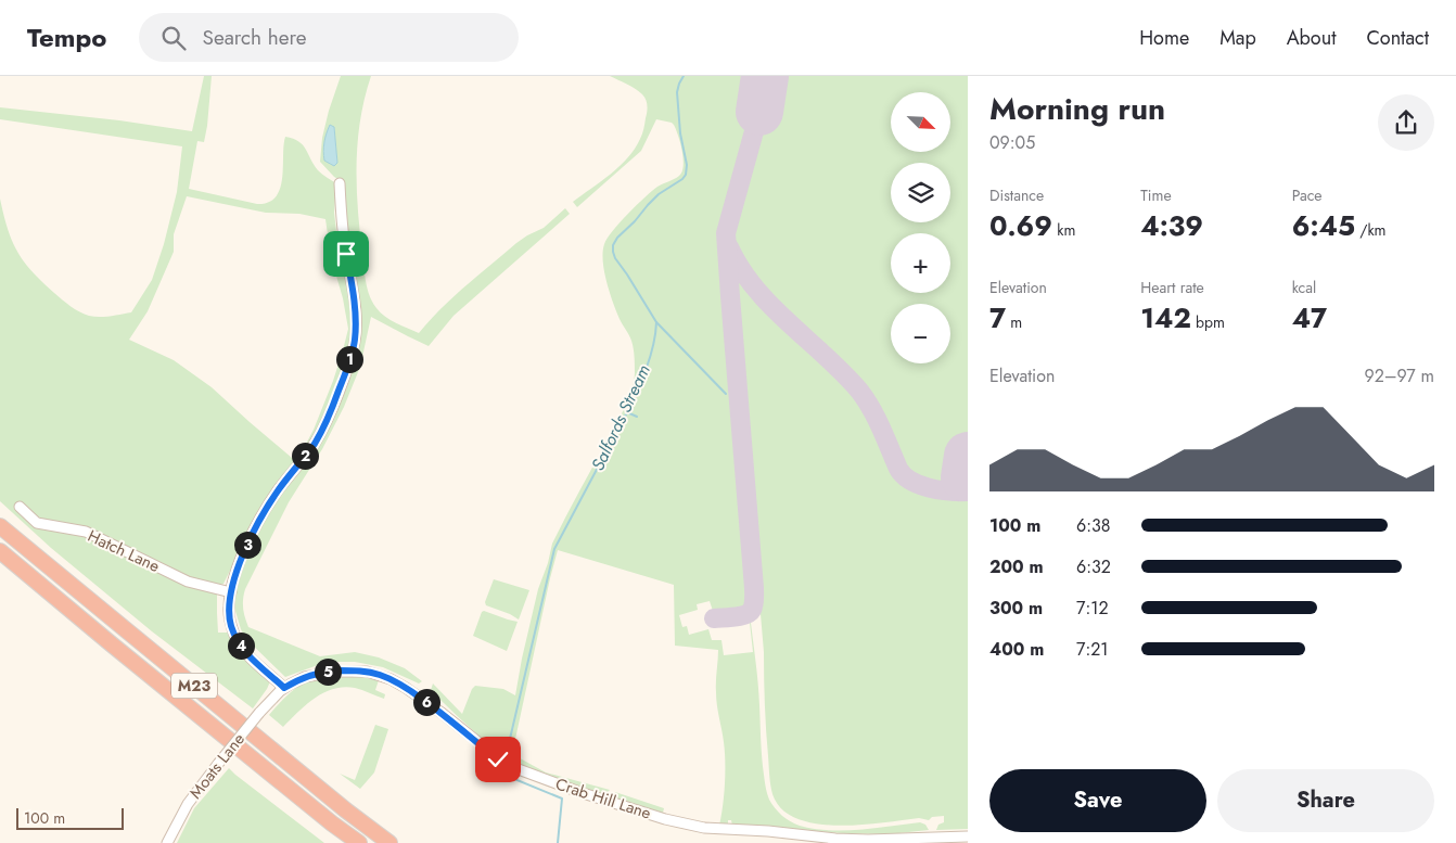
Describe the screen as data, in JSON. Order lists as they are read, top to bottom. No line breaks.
{"streets":{"highway":["M23"],"street":["Hatch Lane","Moats Lane","Crab Hill Lane"]},"crossings":[["Moats Lane","Crab Hill Lane"]],"water":["Salfords Stream"],"scale_bar":"100 m","north":"bottom right","page":{"header":"Tempo","search":"Search here","nav":["Home","Map","About","Contact"],"heading":["Morning run","09:05"],"map_buttons":["+","−"],"stats":[["Distance","0.69 km"],["Time","4:39"],["Pace","6:45 /km"],["Elevation","7 m"],["Heart rate","142 bpm"],["kcal","47"]],"pins":["1","2","3","4","5","6"],"chart":["Elevation","92–97 m"],"list":[{"name":"100 m","note":"6:38"},{"name":"200 m","note":"6:32"},{"name":"300 m","note":"7:12"},{"name":"400 m","note":"7:21"}],"buttons":["Save","Share"],"scale":"100 m"}}
